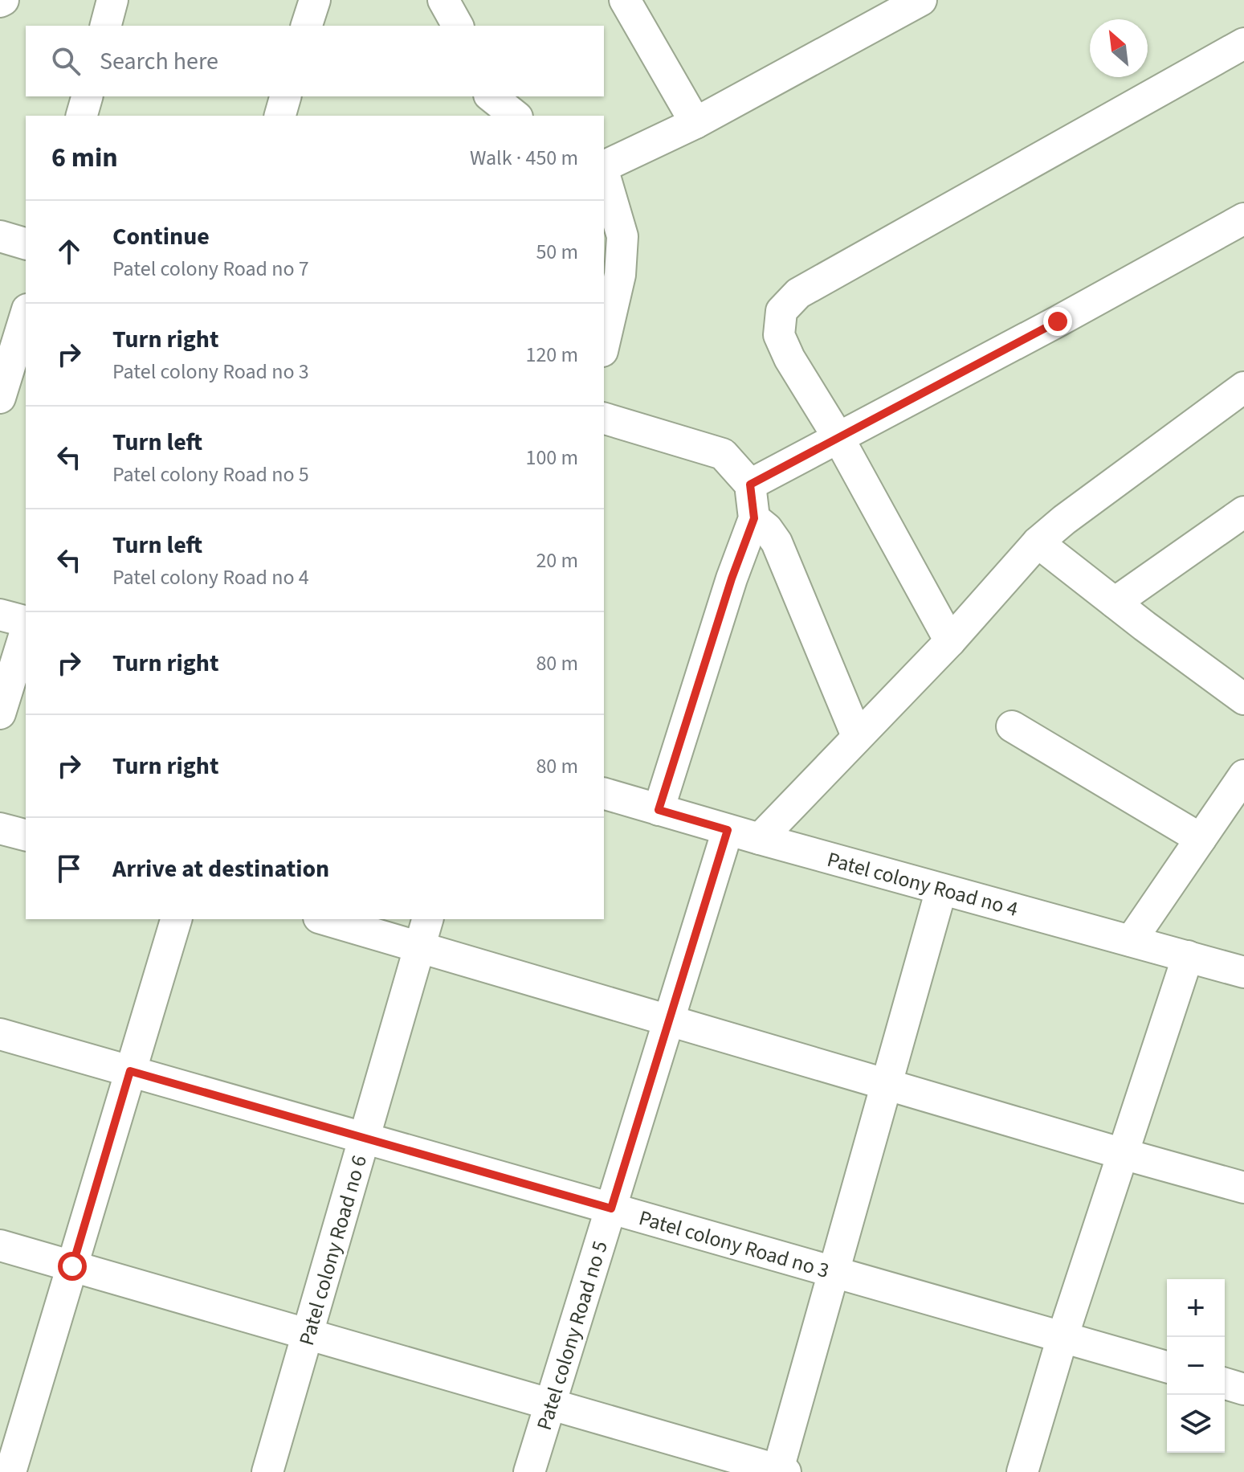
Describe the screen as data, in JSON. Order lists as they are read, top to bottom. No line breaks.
{"streets":{"street":["Patel colony Road no 4","Patel colony Road no 3","Patel colony Road no 6","Patel colony Road no 5"]},"crossings":[["Patel colony Road no 4","Patel colony Road no 5"],["Patel colony Road no 3","Patel colony Road no 6"],["Patel colony Road no 3","Patel colony Road no 5"]],"north":"top left","page":{"search":"Search here","heading":["6 min","Walk · 450 m"],"list":[["Continue","Patel colony Road no 7","50 m"],["Turn right","Patel colony Road no 3","120 m"],["Turn left","Patel colony Road no 5","100 m"],["Turn left","Patel colony Road no 4","20 m"],["Turn right","80 m"],["Turn right","80 m"],"Arrive at destination"],"map_buttons":["+","−"]}}
